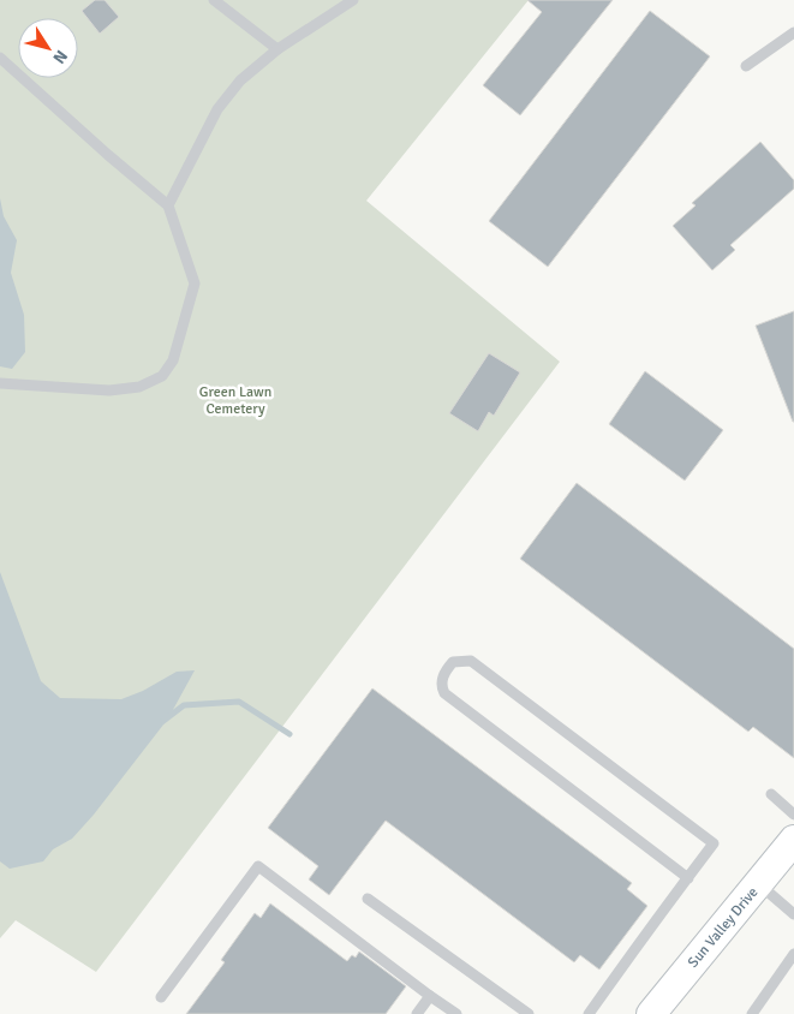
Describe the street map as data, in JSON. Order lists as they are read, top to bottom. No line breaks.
{"streets":{"street":["Sun Valley Drive"]},"parks":["Green Lawn Cemetery"],"north":"bottom right"}
